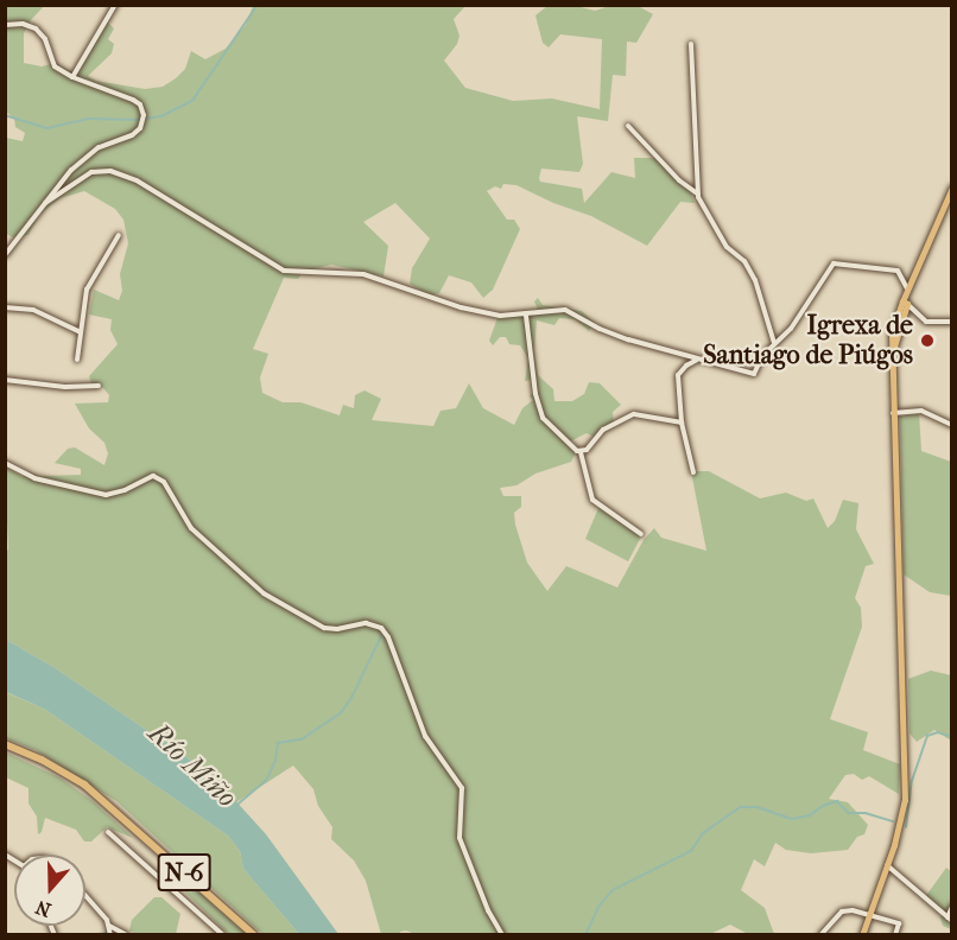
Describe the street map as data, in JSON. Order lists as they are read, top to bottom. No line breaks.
{"streets":{"highway":["N-6"]},"water":["Río Miño"],"places":["Igrexa de Santiago de Piúgos"],"north":"bottom"}
